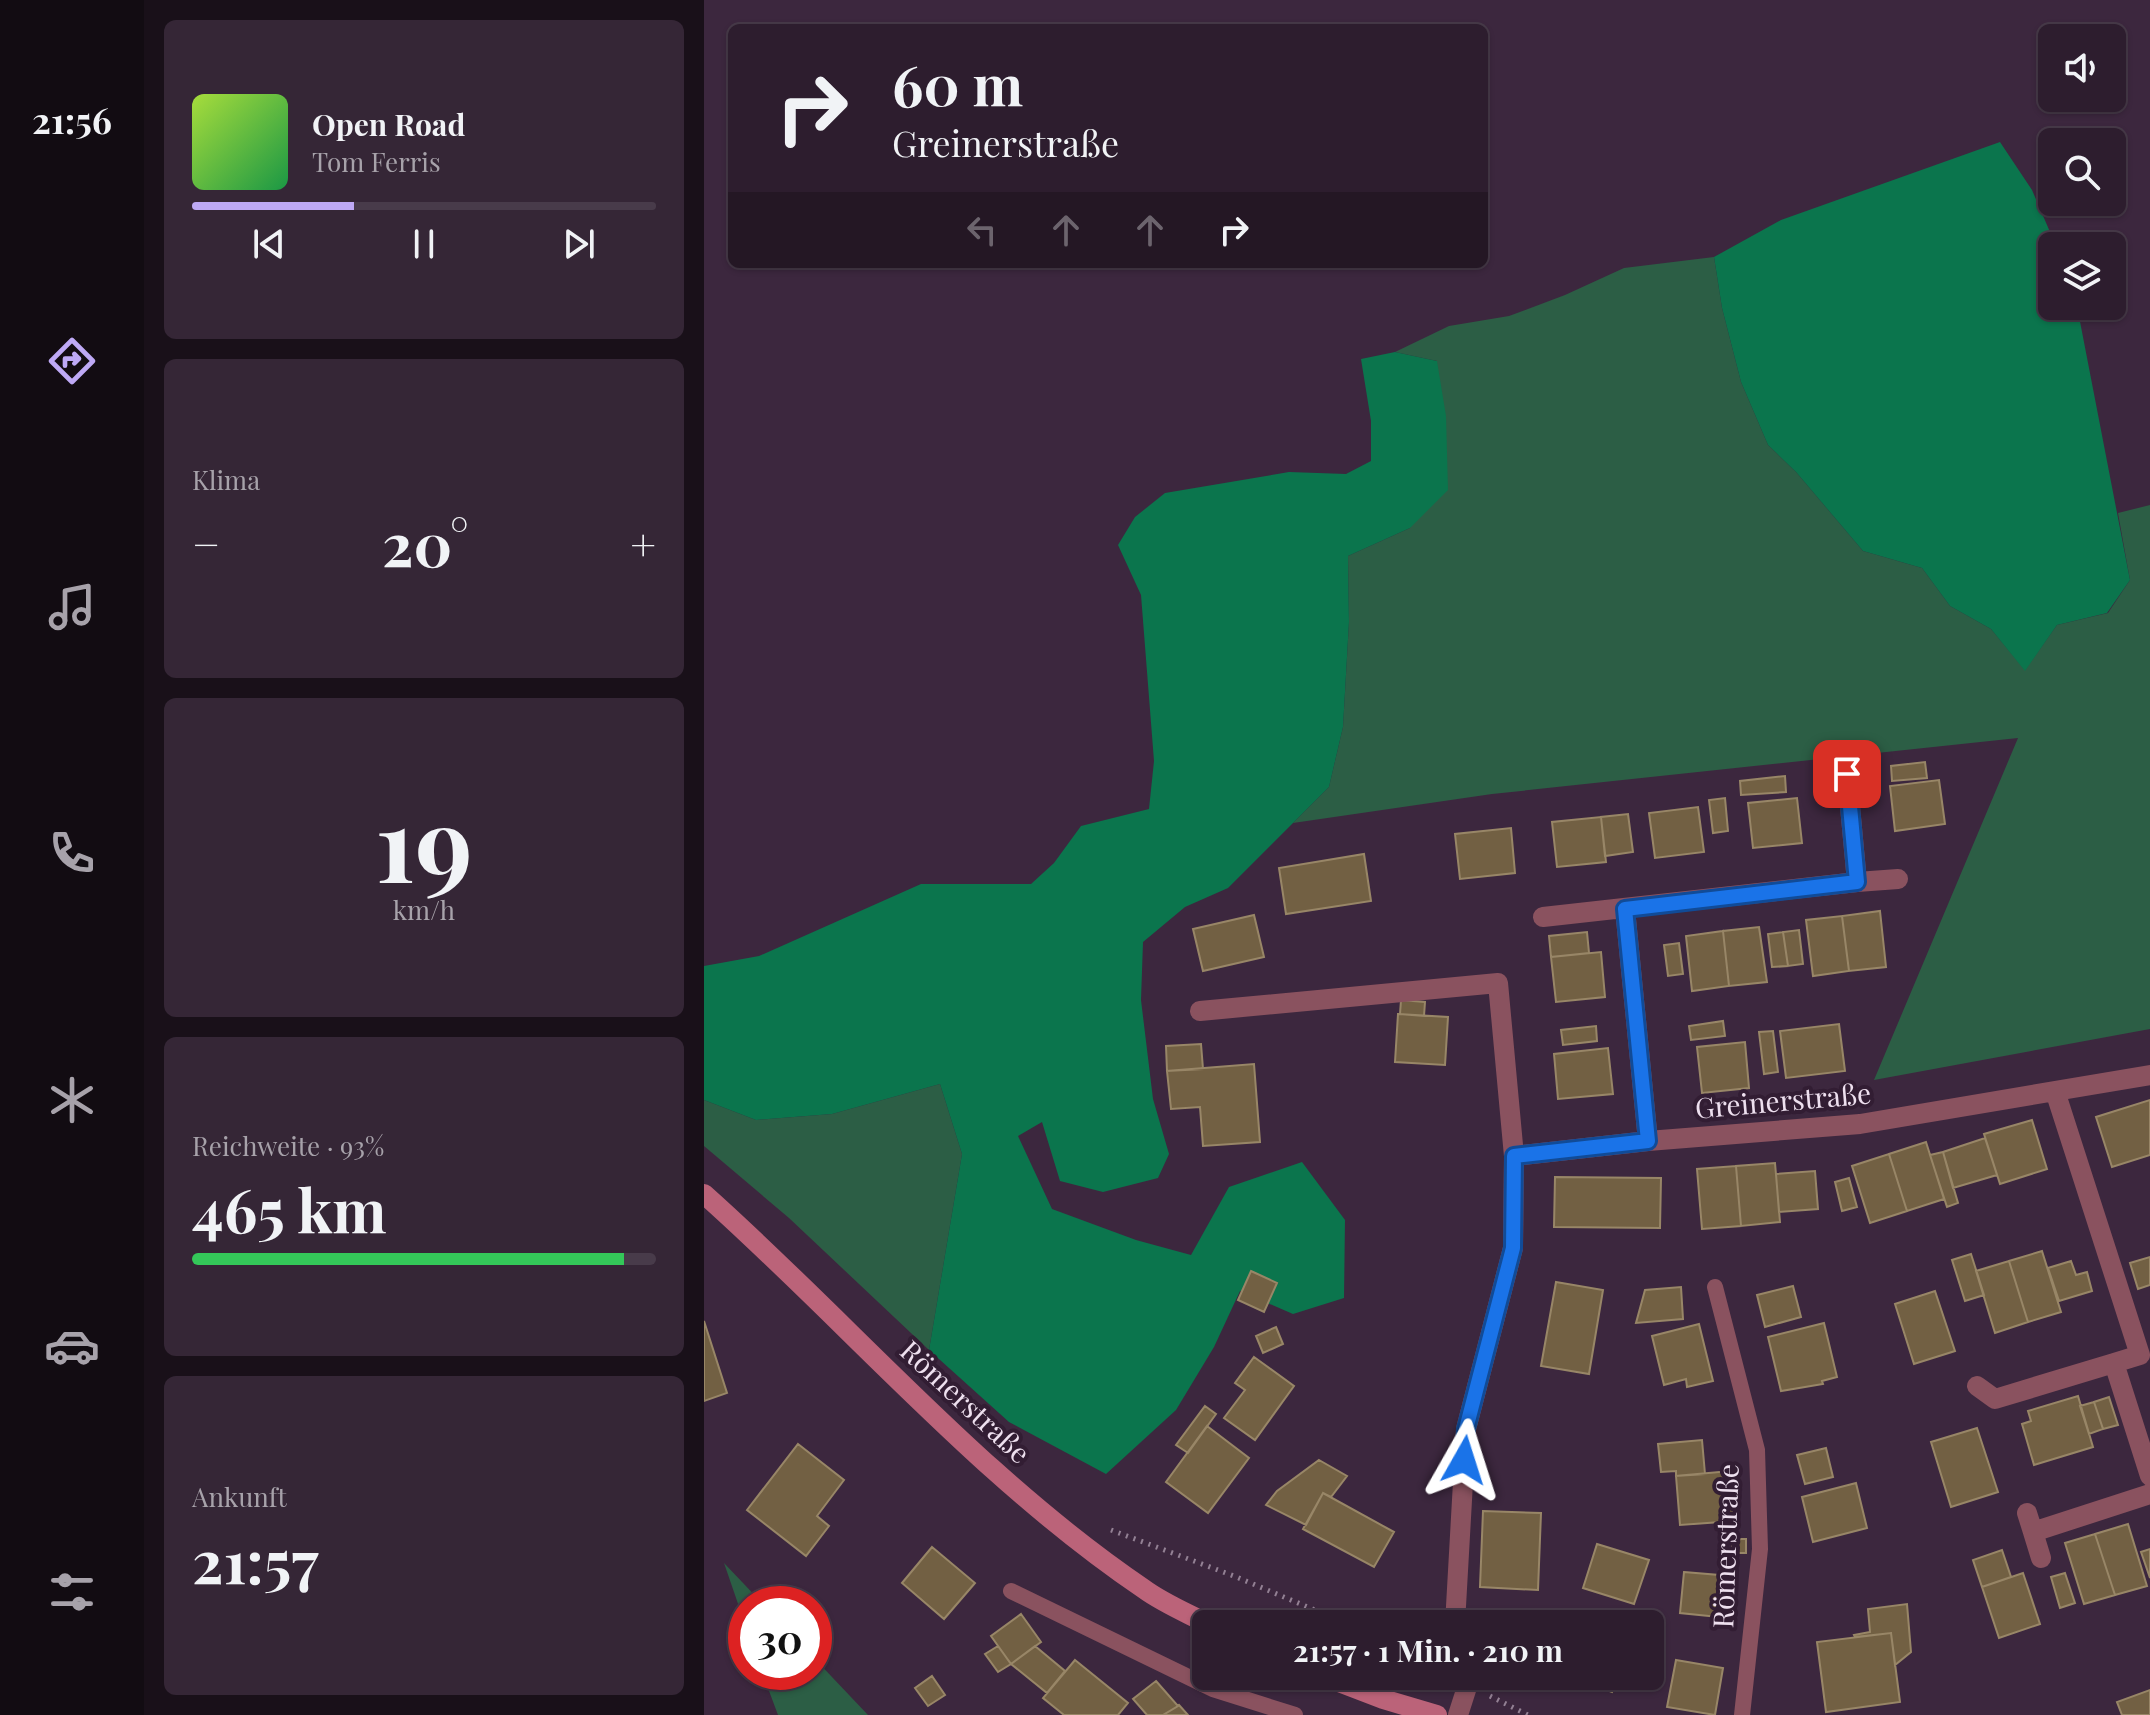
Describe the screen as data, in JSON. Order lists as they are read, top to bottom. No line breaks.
{"streets":{"main road":["Römerstraße"],"street":["Greinerstraße"]},"page":{"tabs":"21:56","turn":["60 m","Greinerstraße"],"song":["Open Road","Tom Ferris"],"tile":["Klima",["19","km/h"],["Reichweite · 93%","465 km"],["Ankunft","21:57"]],"heat":["−","20°","+"],"limit":"30","trip":"21:57 · 1 Min. · 210 m"}}
